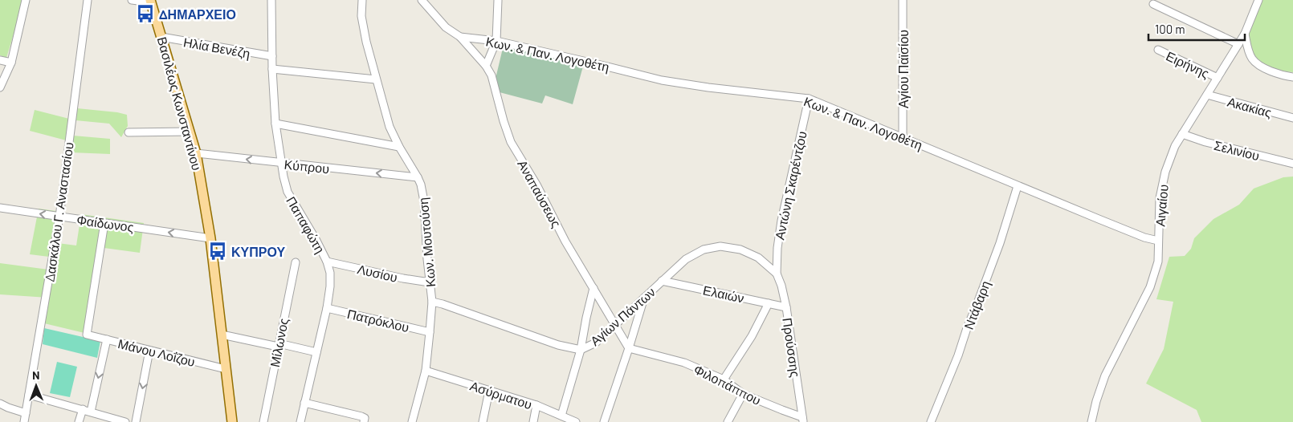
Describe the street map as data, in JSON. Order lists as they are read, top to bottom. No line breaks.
{"streets":{"main road":["Βασιλέως Κωνσταντίνου"],"street":["Ηλία Βενέζη","Κων. & Παν. Λογοθέτη","Ειρήνης","Αγίου Παϊσίου","Ακακίας","Σελινίου","Κύπρου","Αντώνη Σκαρέντζου","Αναπαύσεως","Αιγαίου","Δασκάλου Γ. Αναστασίου","Φαίδωνος","Παπαφώτη","Κων. Μουτούση","Λυσίου","Ελαιών","Ντάβαρη","Αγίων Πάντων","Πατρόκλου","Μίλωνος","Προύσσης","Μάνου Λοΐζου","Φιλοπάππου","Ασύρματου"]},"crossings":[["Ηλία Βενέζη","Βασιλέως Κωνσταντίνου"],["Ηλία Βενέζη","Παπαφώτη"],["Κων. & Παν. Λογοθέτη","Αγίου Παϊσίου"],["Κων. & Παν. Λογοθέτη","Αντώνη Σκαρέντζου"],["Κων. & Παν. Λογοθέτη","Αναπαύσεως"],["Κων. & Παν. Λογοθέτη","Αιγαίου"],["Κων. & Παν. Λογοθέτη","Ντάβαρη"],["Ειρήνης","Αιγαίου"],["Βασιλέως Κωνσταντίνου","Κύπρου"],["Βασιλέως Κωνσταντίνου","Φαίδωνος"],["Βασιλέως Κωνσταντίνου","Μάνου Λοΐζου"],["Ακακίας","Αιγαίου"],["Σελινίου","Αιγαίου"],["Κύπρου","Παπαφώτη"],["Κύπρου","Κων. Μουτούση"],["Αντώνη Σκαρέντζου","Αγίων Πάντων"],["Αντώνη Σκαρέντζου","Προύσσης"],["Αναπαύσεως","Αγίων Πάντων"],["Αναπαύσεως","Φιλοπάππου"],["Δασκάλου Γ. Αναστασίου","Φαίδωνος"],["Φαίδωνος","Μάνου Λοΐζου"],["Παπαφώτη","Λυσίου"],["Παπαφώτη","Πατρόκλου"],["Κων. Μουτούση","Λυσίου"],["Κων. Μουτούση","Αγίων Πάντων"],["Κων. Μουτούση","Πατρόκλου"],["Κων. Μουτούση","Ασύρματου"],["Ελαιών","Αγίων Πάντων"],["Ελαιών","Προύσσης"],["Αγίων Πάντων","Προύσσης"],["Προύσσης","Φιλοπάππου"]],"one_way":["Φαίδωνος"],"places":{"bus stop":["ΔΗΜΑΡΧΕΙΟ","ΚΥΠΡΟΥ"]},"scale_bar":"100 m","north":"top"}
